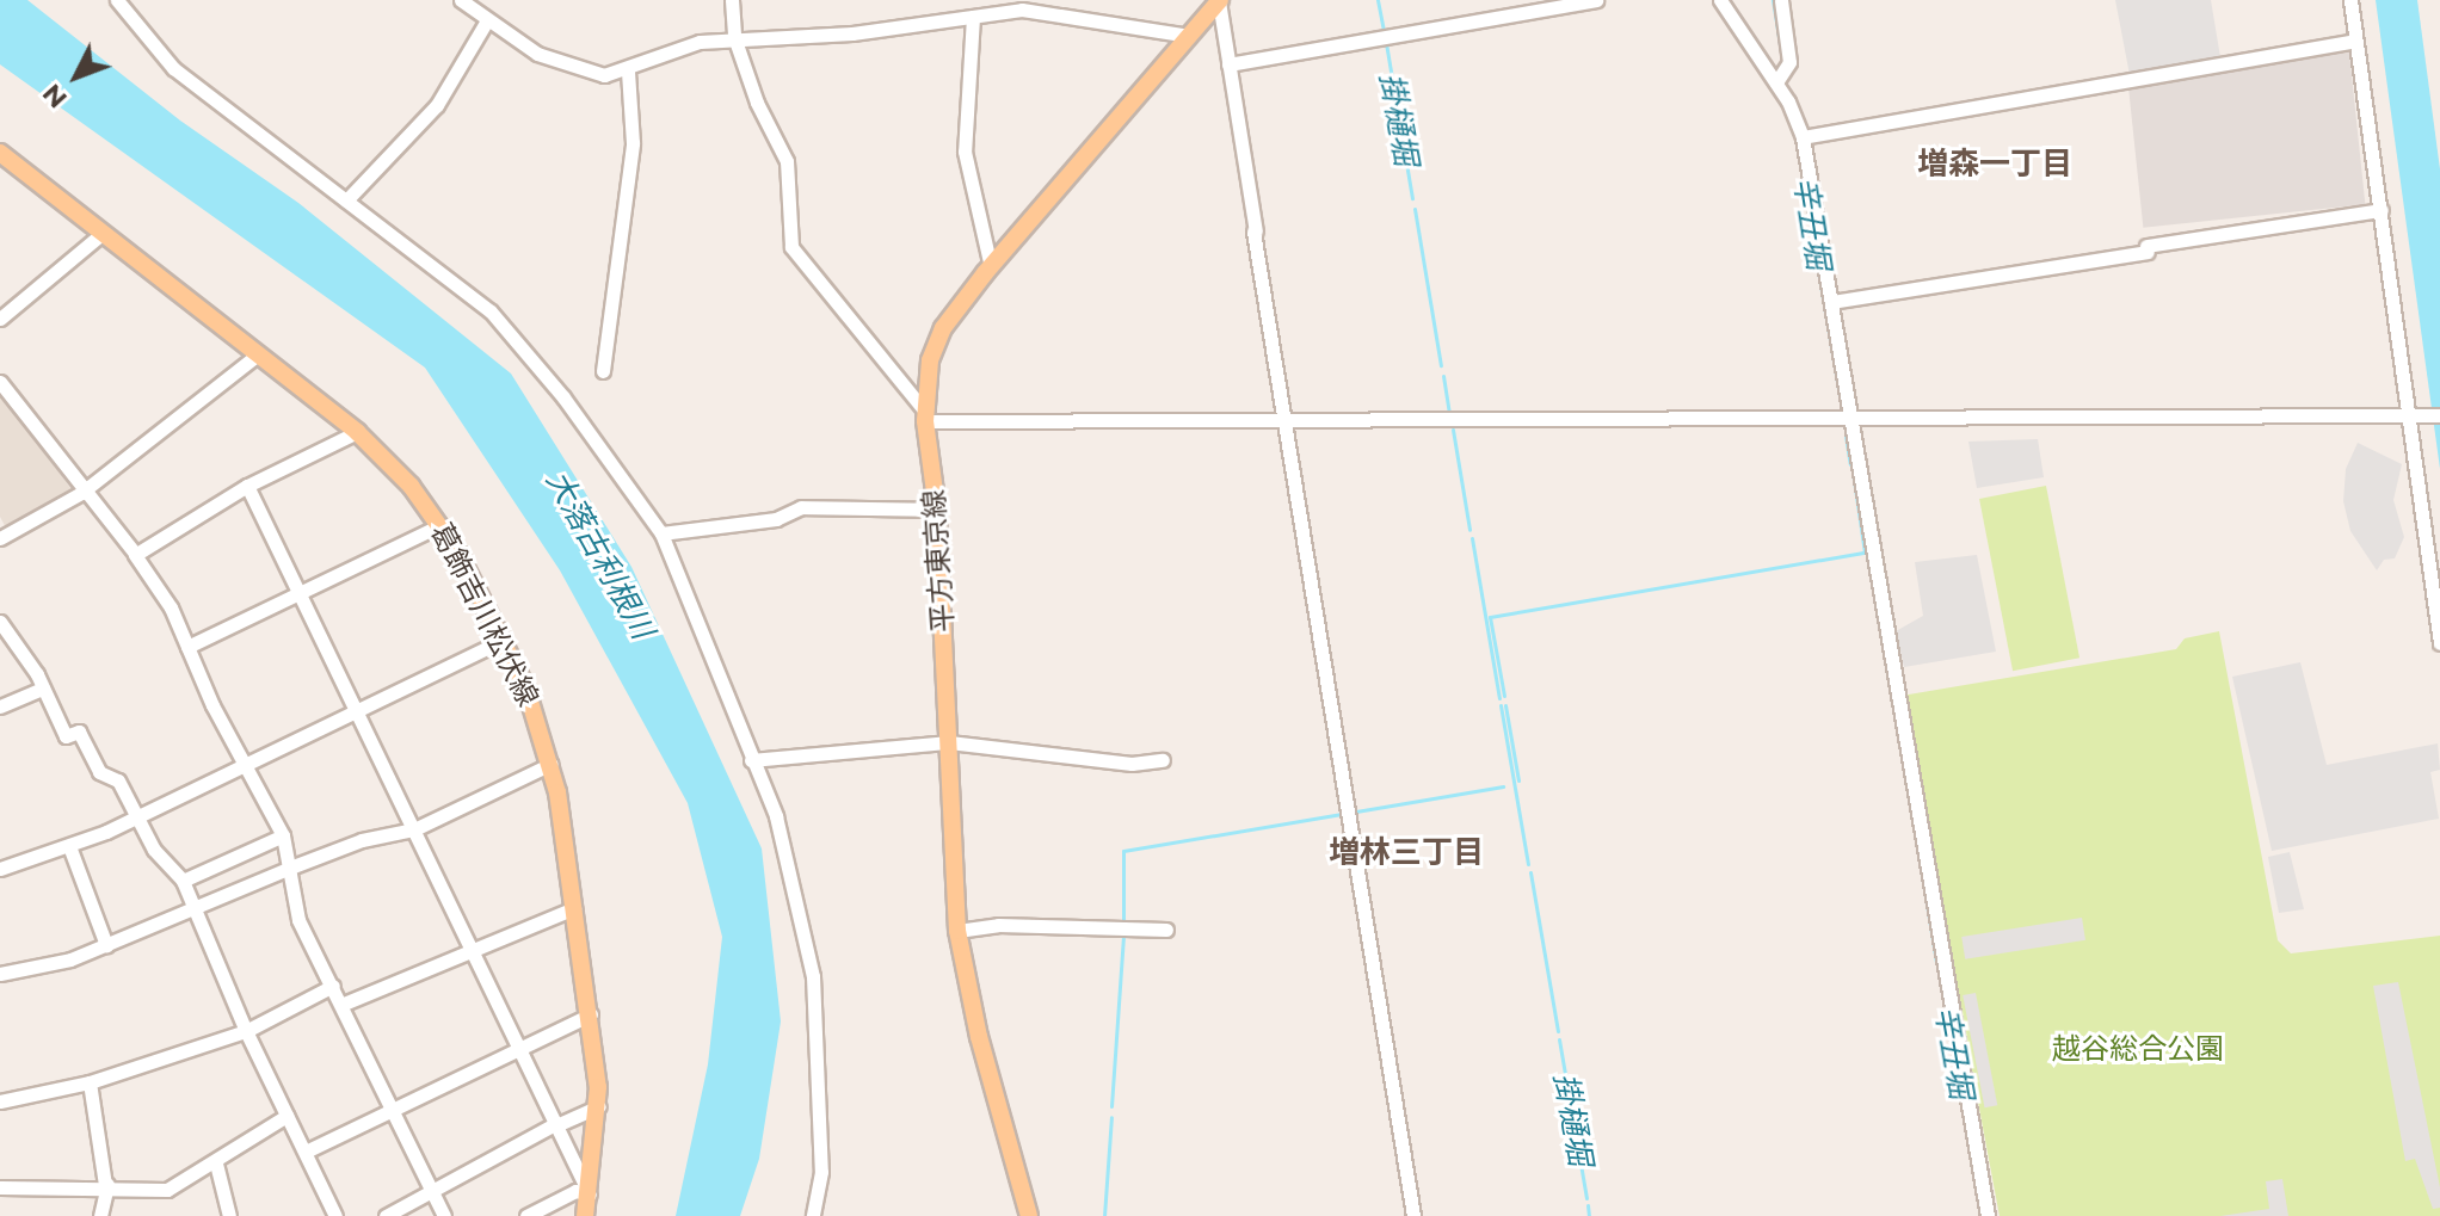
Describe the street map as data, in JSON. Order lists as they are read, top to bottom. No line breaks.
{"streets":{"main road":["平方東京線","葛飾吉川松伏線"]},"districts":["増森一丁目","増林三丁目"],"water":["掛樋堀","辛丑堀","大落古利根川"],"parks":["越谷総合公園"],"north":"bottom left"}
